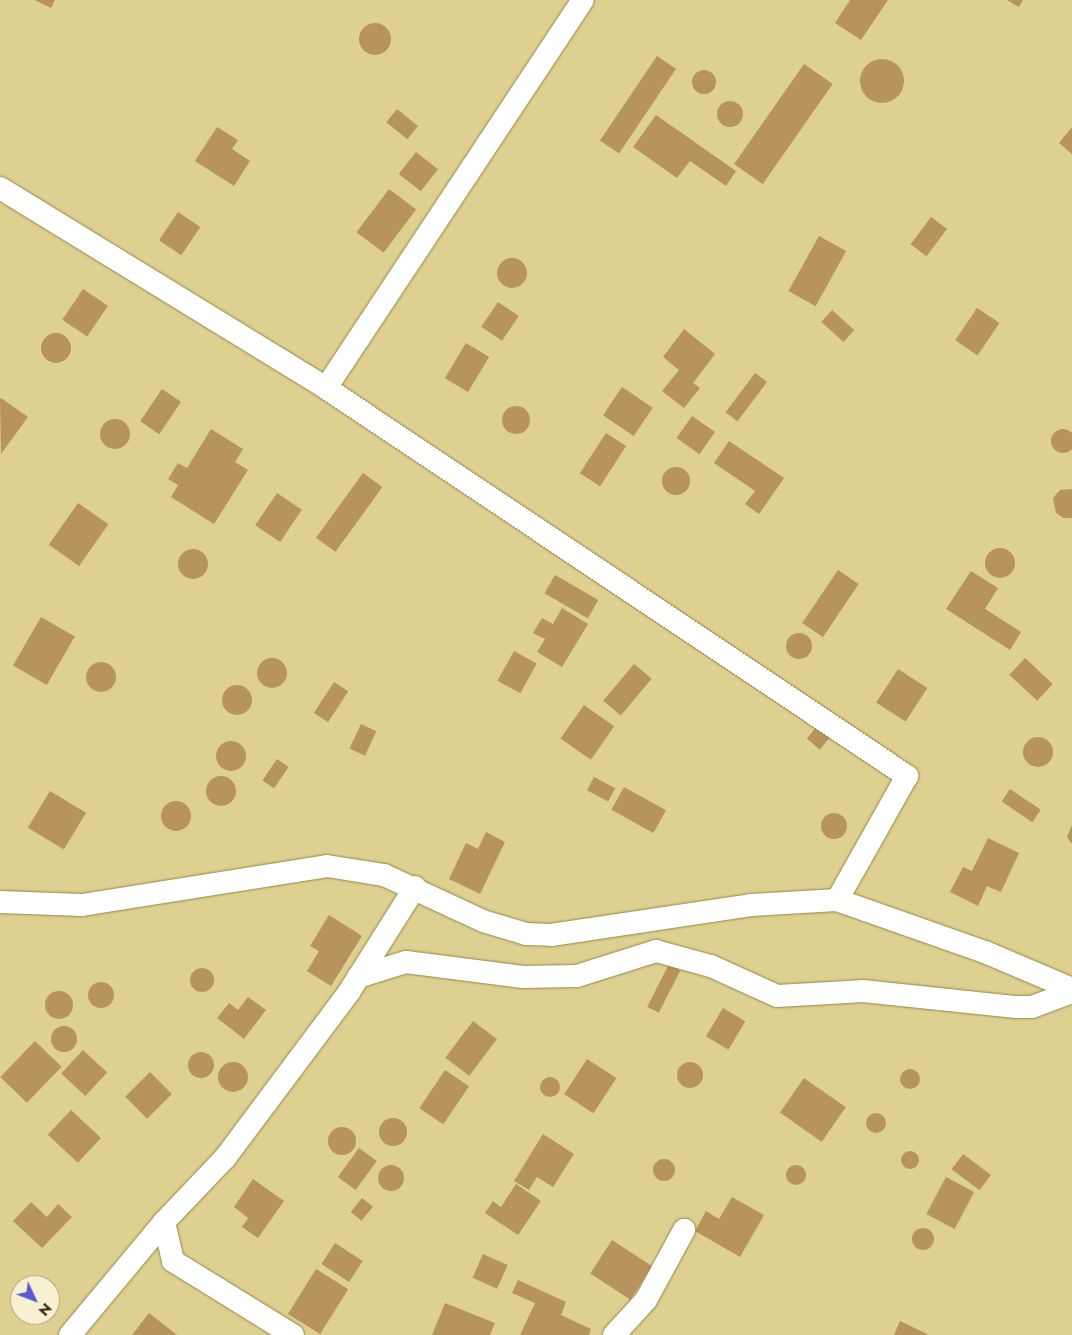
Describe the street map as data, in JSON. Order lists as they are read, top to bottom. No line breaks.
{"north":"bottom right"}
